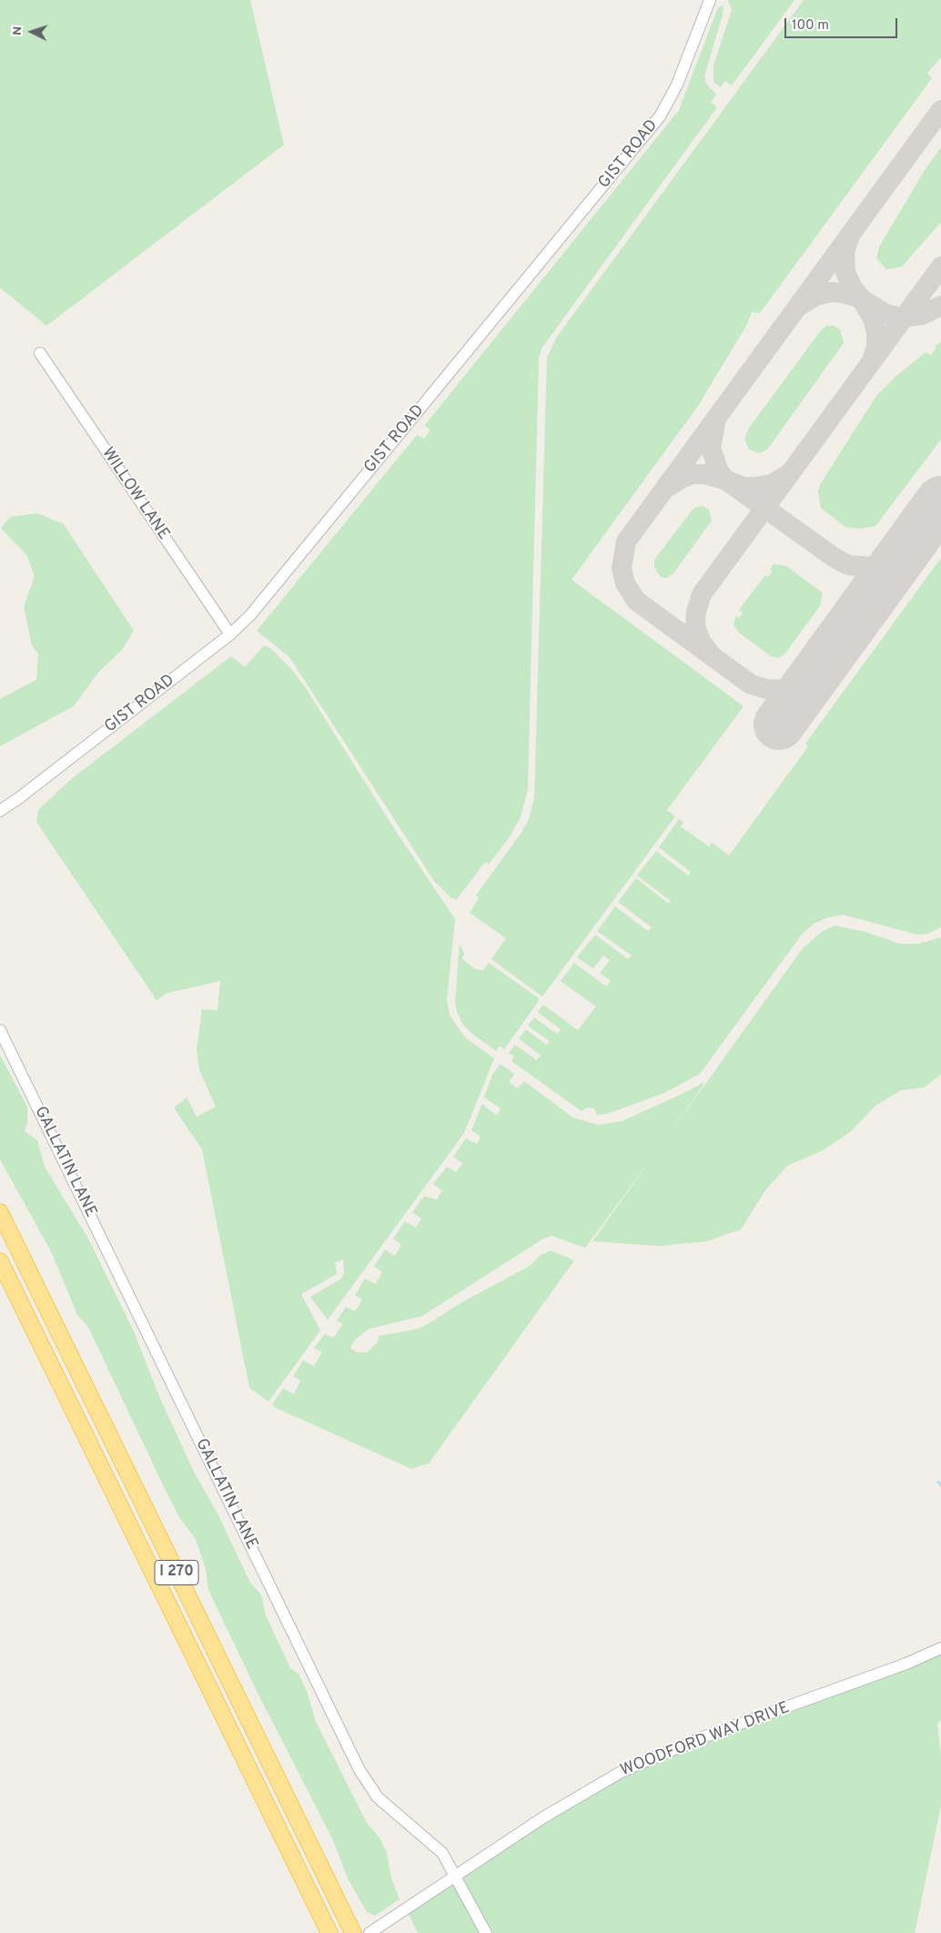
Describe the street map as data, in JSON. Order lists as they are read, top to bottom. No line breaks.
{"streets":{"highway":["I 270"],"street":["GIST ROAD","WILLOW LANE","GALLATIN LANE","WOODFORD WAY DRIVE"]},"crossings":[["GIST ROAD","WILLOW LANE"],["GALLATIN LANE","WOODFORD WAY DRIVE"]],"scale_bar":"100 m","north":"left"}
